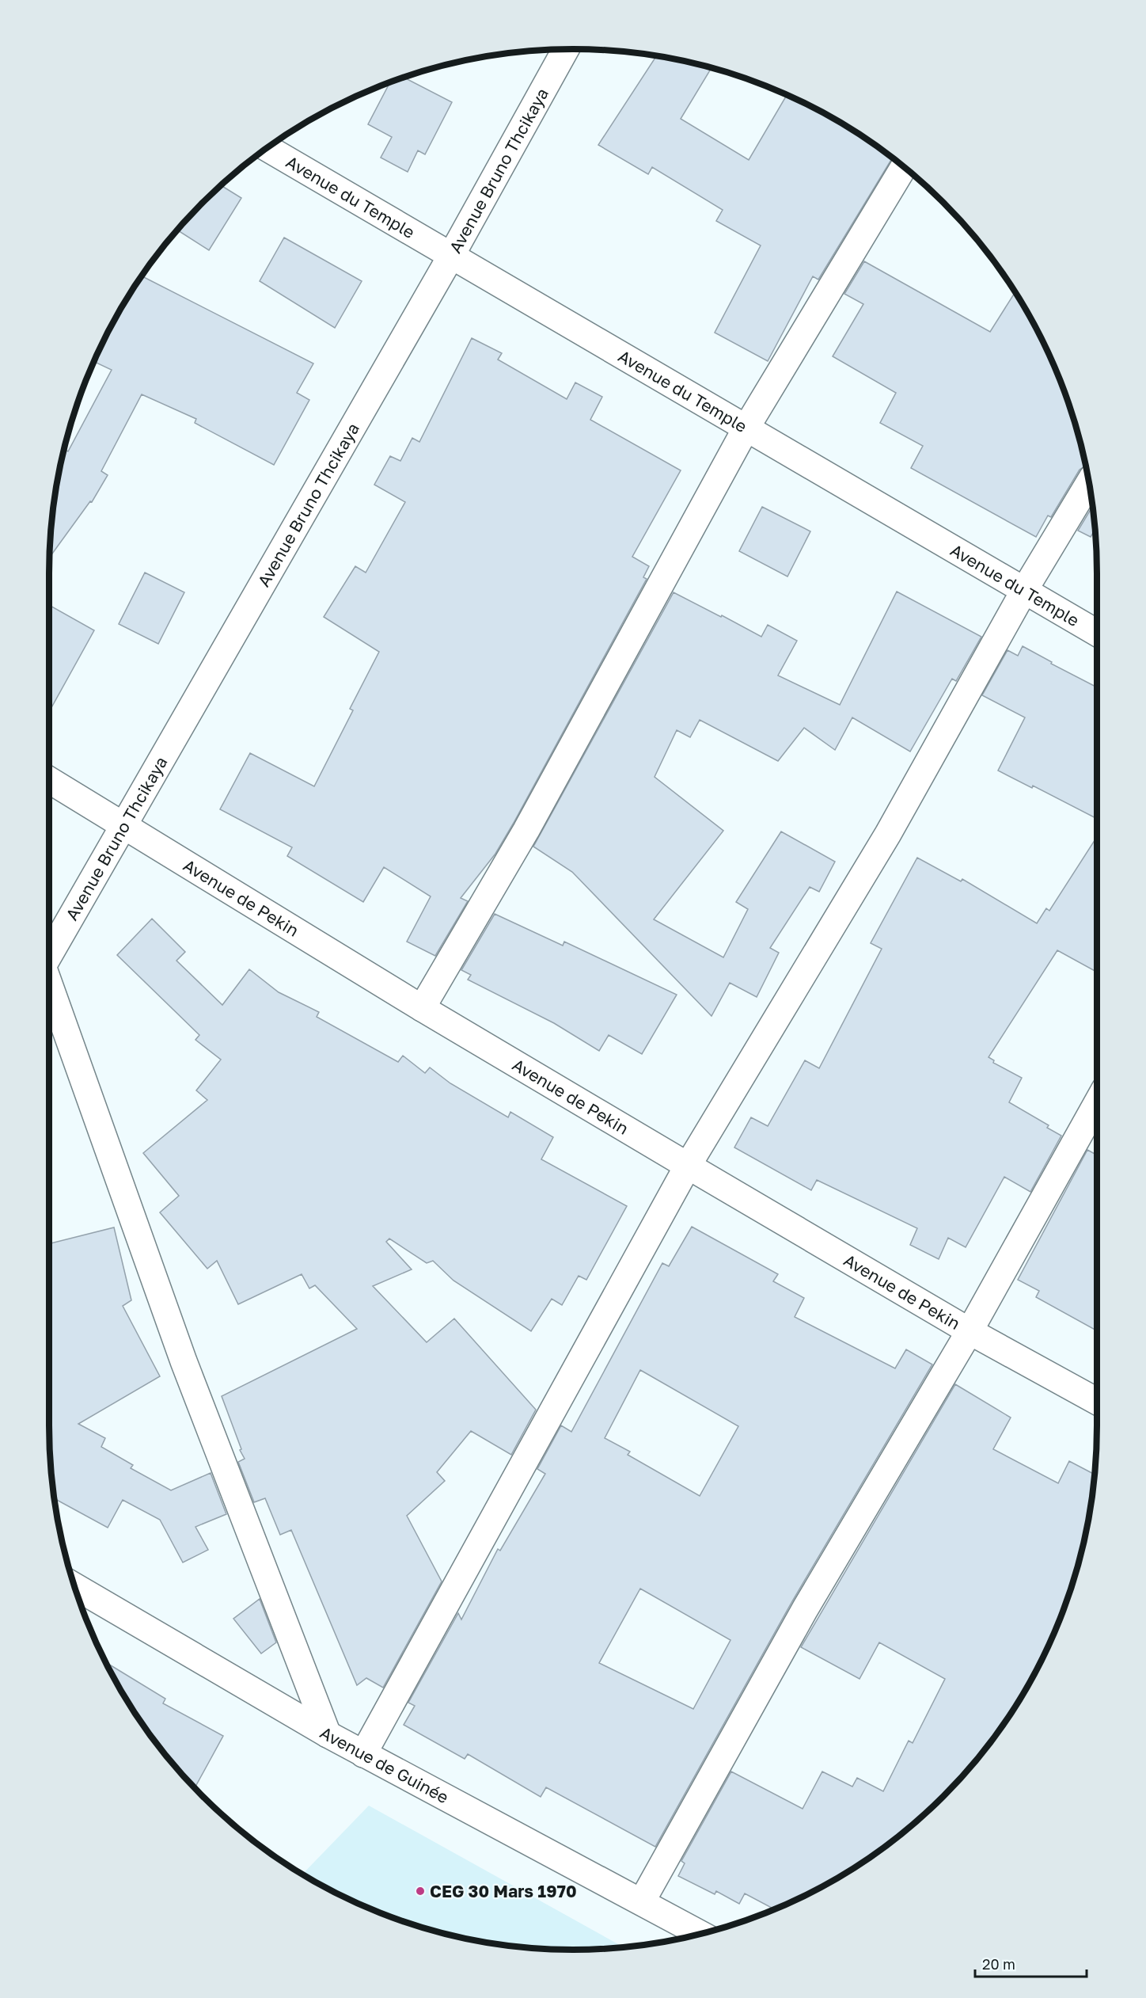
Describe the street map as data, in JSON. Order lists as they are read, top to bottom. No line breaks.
{"streets":{"street":["Avenue Bruno Thcikaya","Avenue du Temple","Avenue de Pekin","Avenue de Guinée"]},"crossings":[["Avenue Bruno Thcikaya","Avenue du Temple"],["Avenue Bruno Thcikaya","Avenue de Pekin"]],"places":["CEG 30 Mars 1970"],"scale_bar":"20 m"}
